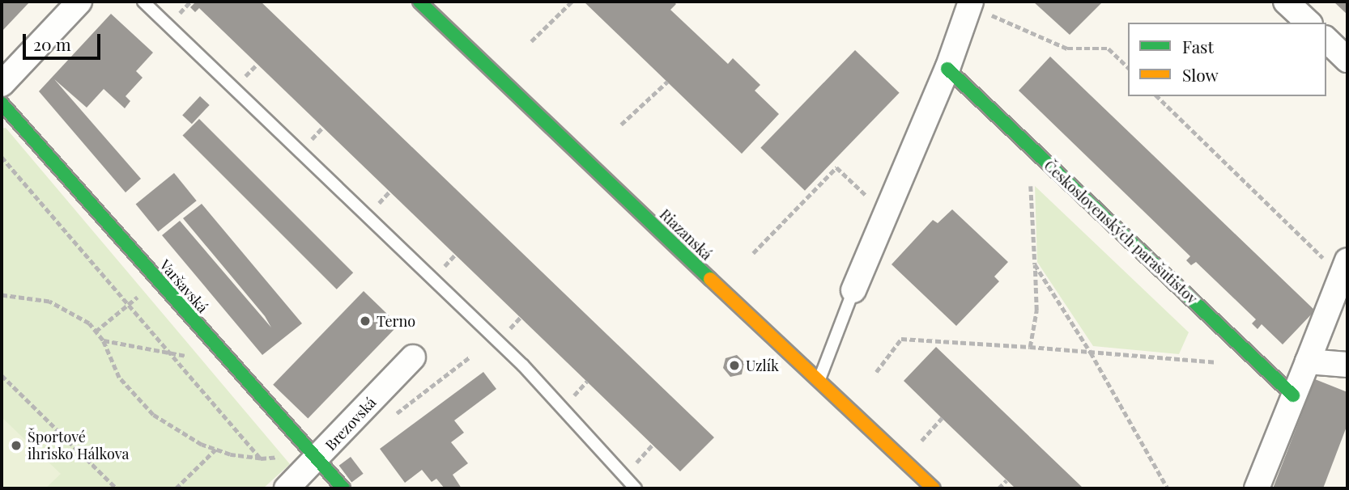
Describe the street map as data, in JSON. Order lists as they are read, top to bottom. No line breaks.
{"streets":{"street":["Československých parašutistov","Riazanská","Varšavská","Brezovská"]},"crossings":[["Varšavská","Brezovská"]],"places":["Terno","Uzlík","Športové ihrisko Hálkova"],"legend":["Fast","Slow"],"scale_bar":"20 m"}
